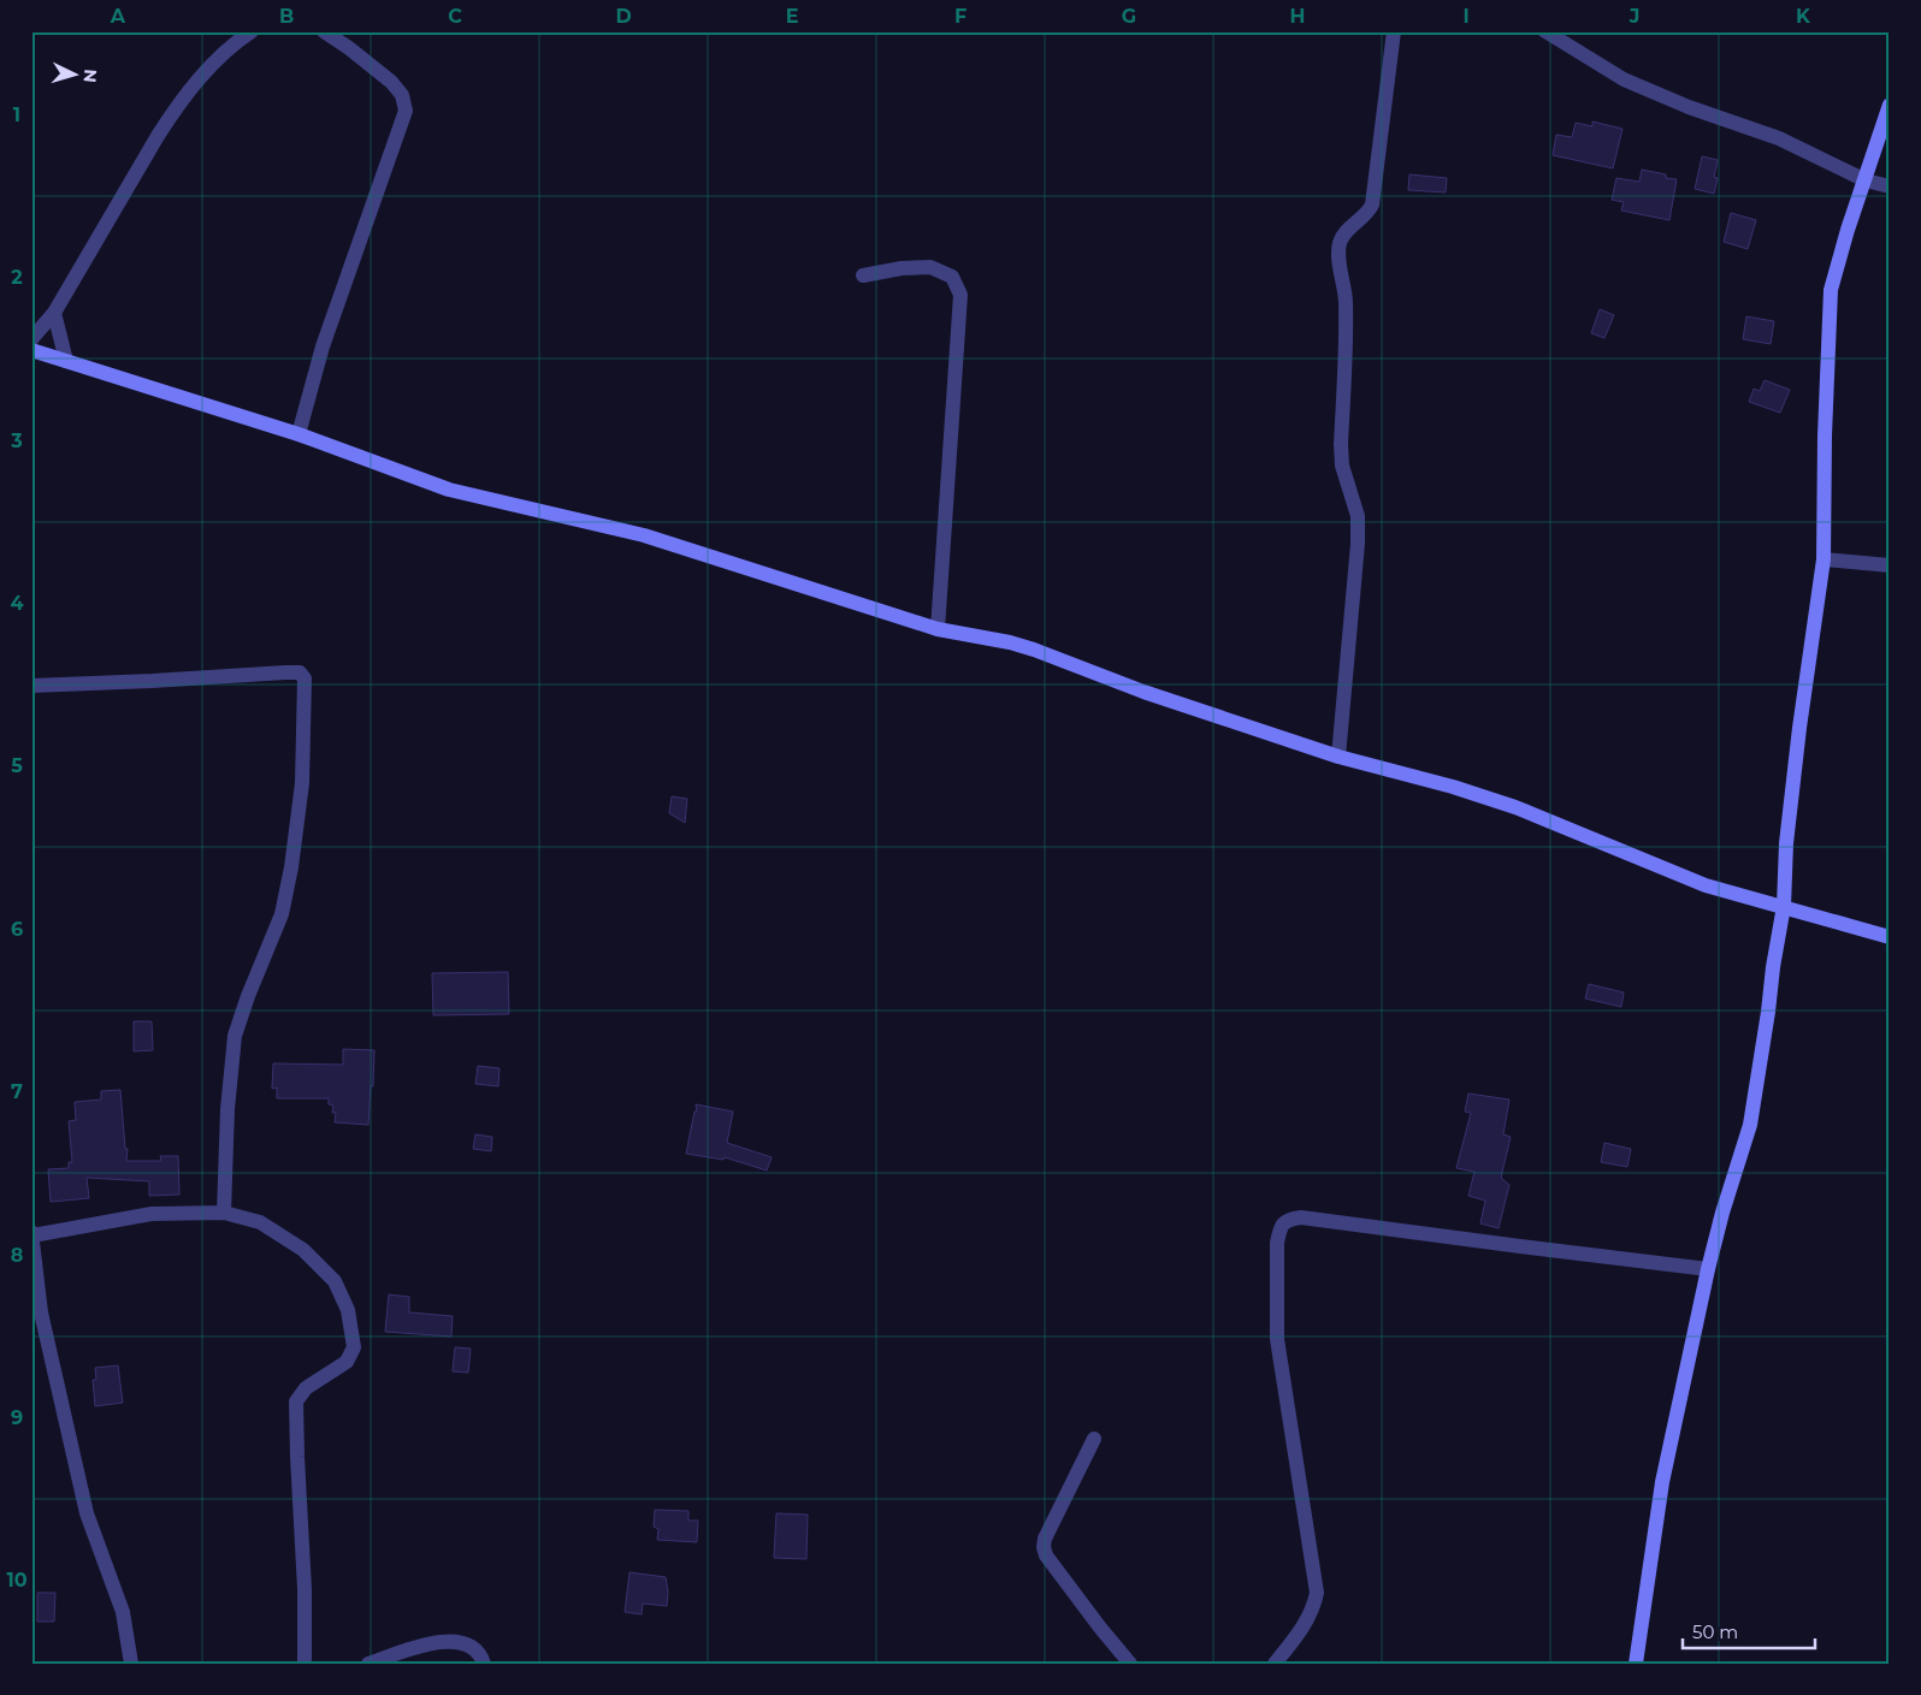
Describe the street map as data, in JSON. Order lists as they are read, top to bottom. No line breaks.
{"scale_bar":"50 m","north":"right","grid":{"columns":["A","B","C","D","E","F","G","H","I","J","K"],"rows":["1","2","3","4","5","6","7","8","9","10"]}}
